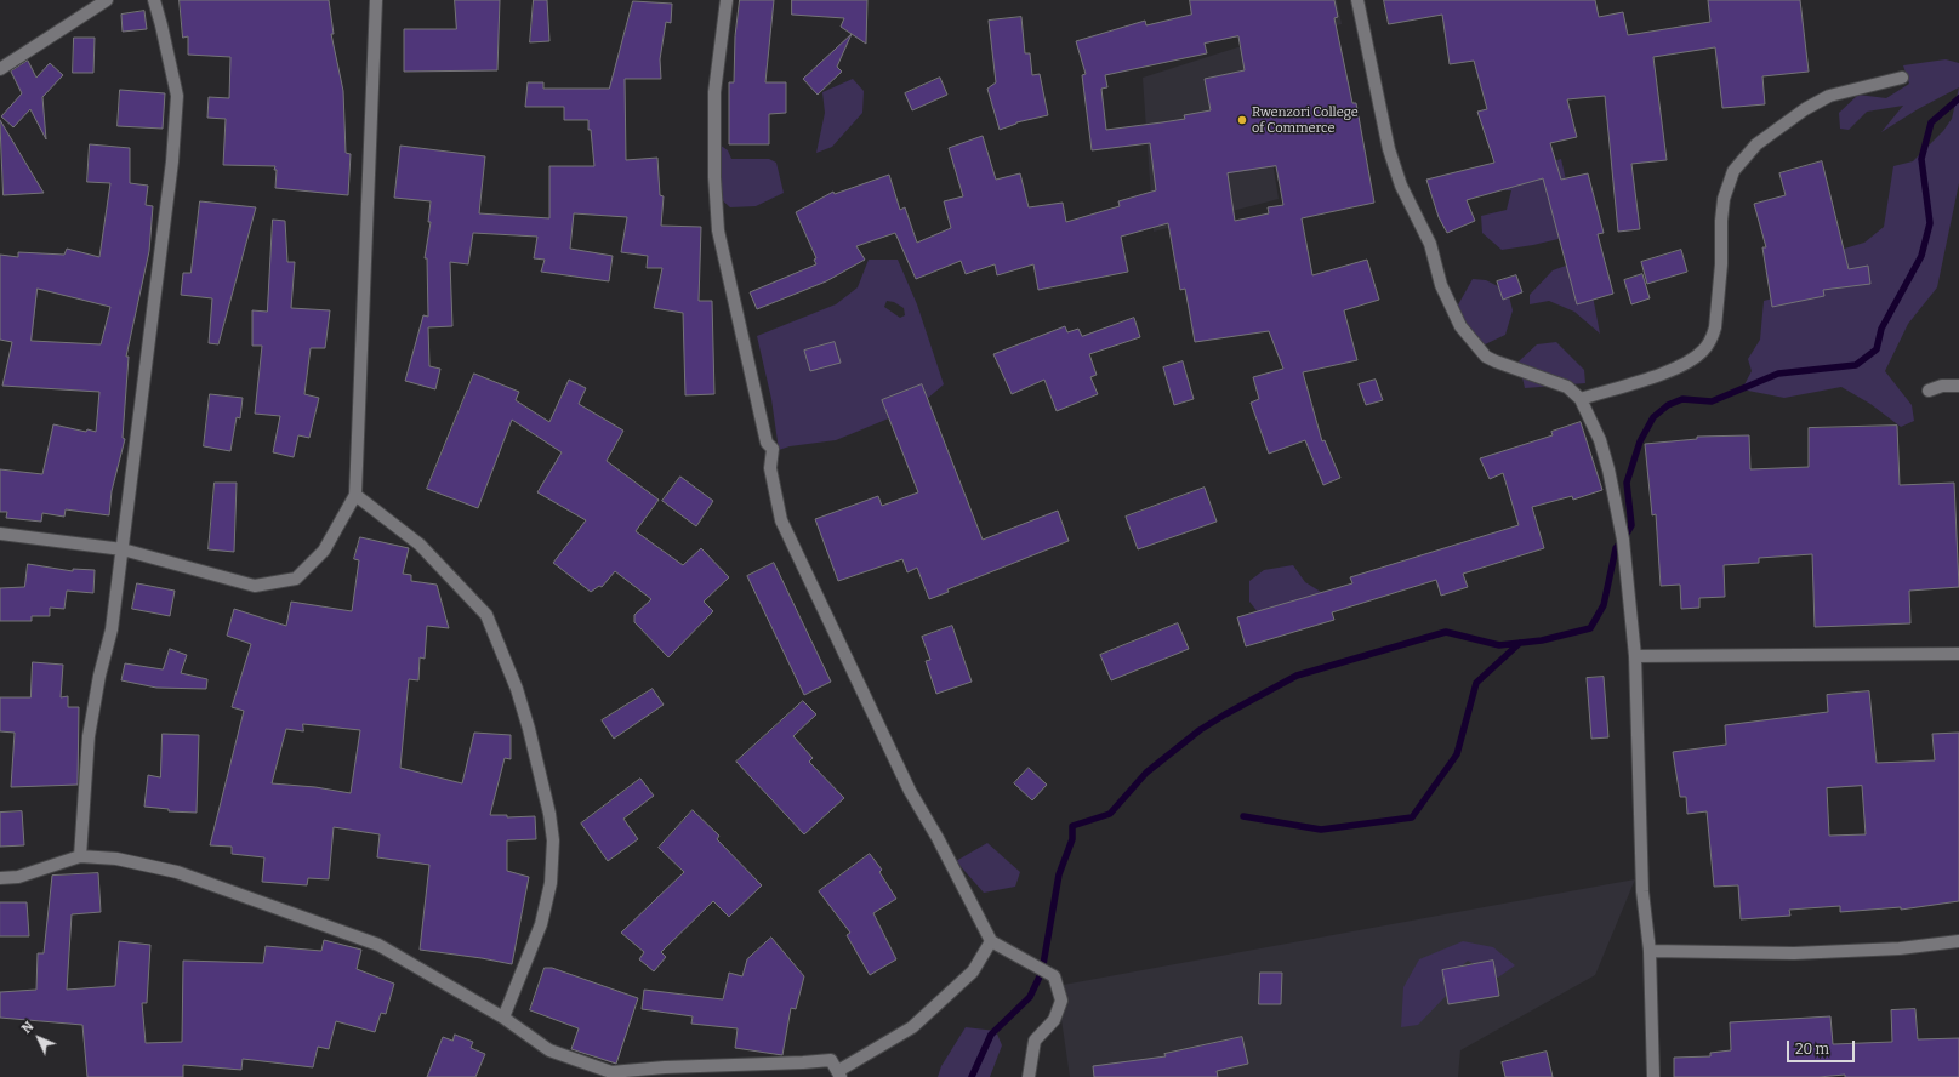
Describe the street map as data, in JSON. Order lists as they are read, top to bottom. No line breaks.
{"places":["Rwenzori College of Commerce"],"scale_bar":"20 m","north":"top left"}
